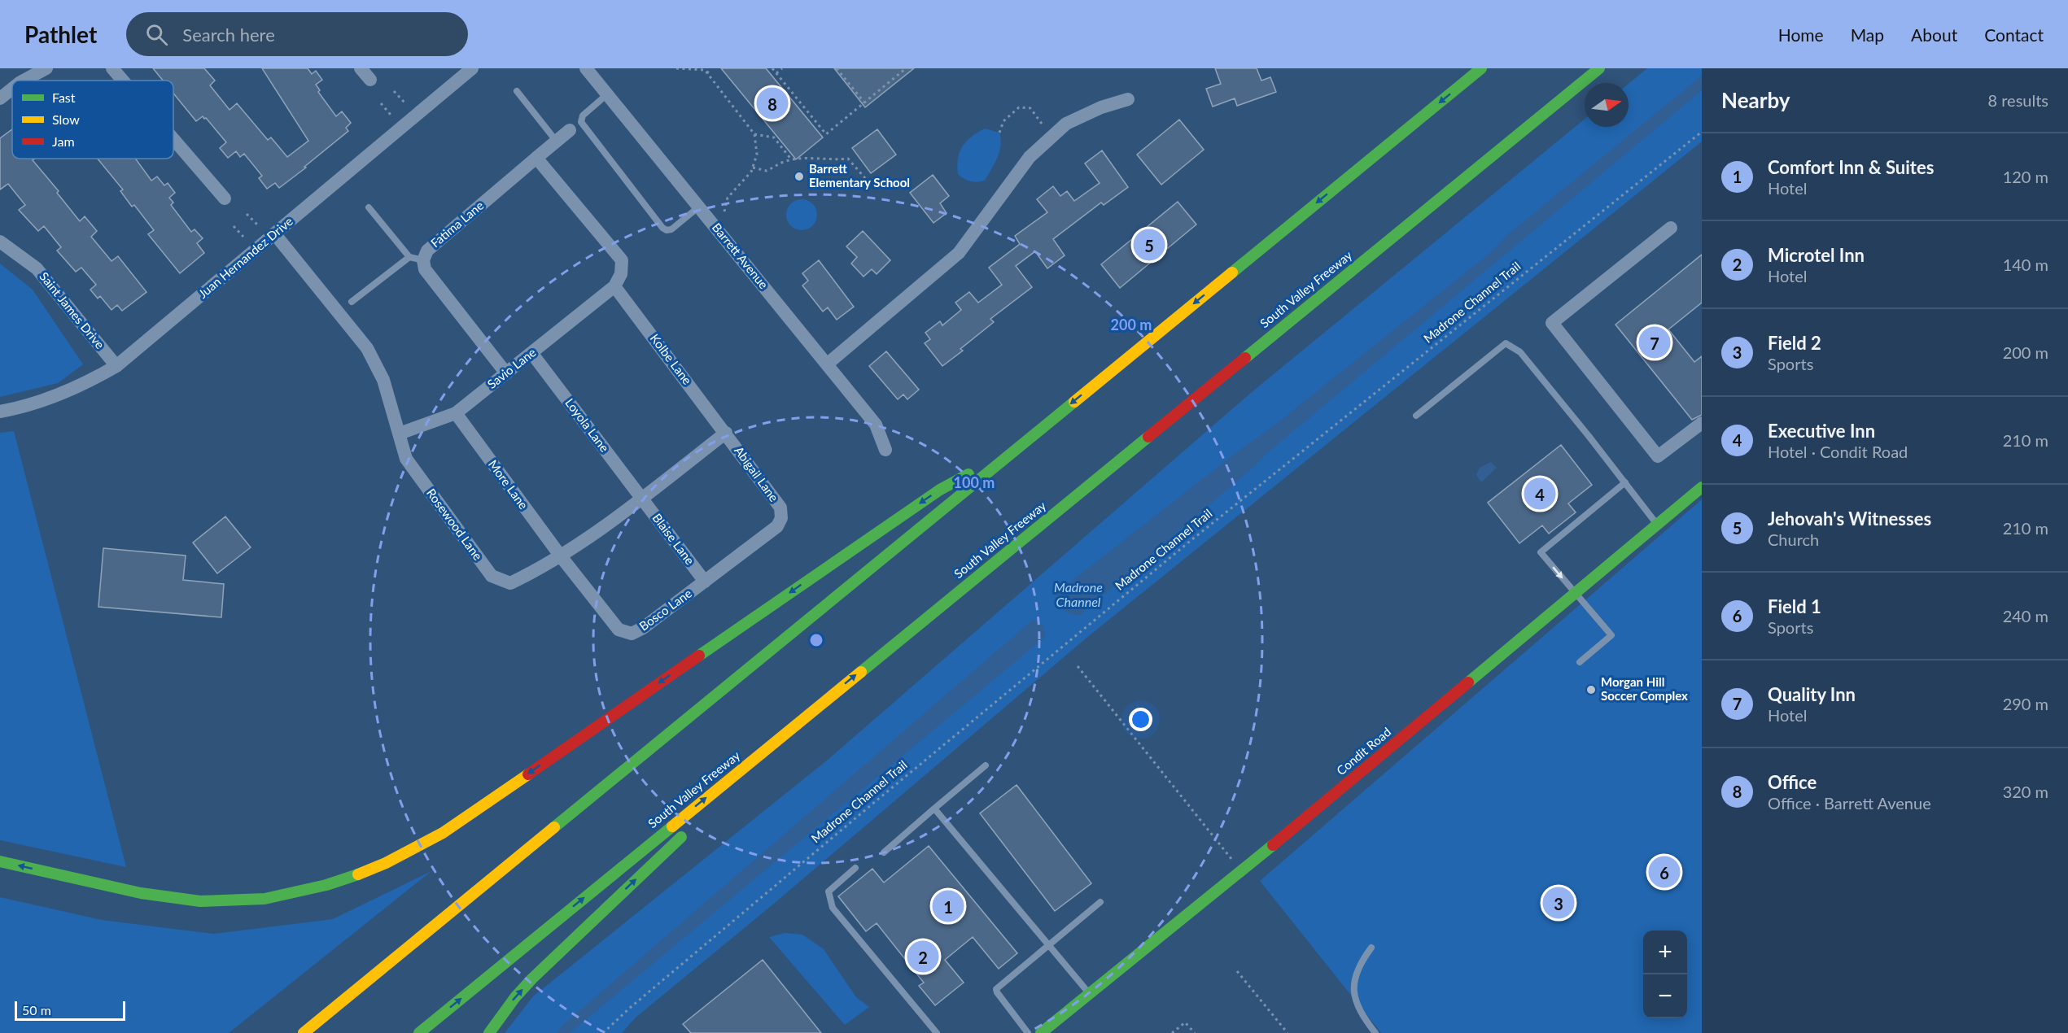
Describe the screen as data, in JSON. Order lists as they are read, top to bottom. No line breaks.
{"streets":{"main road":["South Valley Freeway","Condit Road"],"street":["Fatima Lane","Barrett Avenue","Juan Hernandez Drive","Saint James Drive","Kolbe Lane","Savio Lane","Loyola Lane","Abigail Lane","More Lane","Rosewood Lane","Blaise Lane","Bosco Lane"],"path":["Madrone Channel Trail"]},"crossings":[["Fatima Lane","Savio Lane"],["Juan Hernandez Drive","Saint James Drive"],["Juan Hernandez Drive","Rosewood Lane"],["Kolbe Lane","Savio Lane"],["Kolbe Lane","Abigail Lane"],["Kolbe Lane","Rosewood Lane"],["Savio Lane","Loyola Lane"],["Savio Lane","More Lane"],["Savio Lane","Rosewood Lane"],["Loyola Lane","Rosewood Lane"],["Loyola Lane","Blaise Lane"],["Abigail Lane","Rosewood Lane"],["Abigail Lane","Bosco Lane"],["More Lane","Rosewood Lane"],["More Lane","Bosco Lane"],["Rosewood Lane","Blaise Lane"],["Rosewood Lane","Bosco Lane"],["Blaise Lane","Bosco Lane"]],"water":["Madrone Channel"],"places":["Barrett Elementary School","Morgan Hill Soccer Complex"],"legend":["Fast","Slow","Jam"],"scale_bar":"50 m","north":"right","page":{"header":"Pathlet","search":"Search here","nav":["Home","Map","About","Contact"],"heading":["Nearby","8 results"],"pins":["8","5","7","4","6","3","1","2"],"list":[{"mark":"1","name":"Comfort Inn & Suites","note":"Hotel","value":"120 m"},{"mark":"2","name":"Microtel Inn","note":"Hotel","value":"140 m"},{"mark":"3","name":"Field 2","note":"Sports","value":"200 m"},{"mark":"4","name":"Executive Inn","note":"Hotel · Condit Road","value":"210 m"},{"mark":"5","name":"Jehovah's Witnesses","note":"Church","value":"210 m"},{"mark":"6","name":"Field 1","note":"Sports","value":"240 m"},{"mark":"7","name":"Quality Inn","note":"Hotel","value":"290 m"},{"mark":"8","name":"Office","note":"Office · Barrett Avenue","value":"320 m"}],"map_buttons":["+","−"],"scale":"50 m"},"rings":["200 m","100 m"]}
